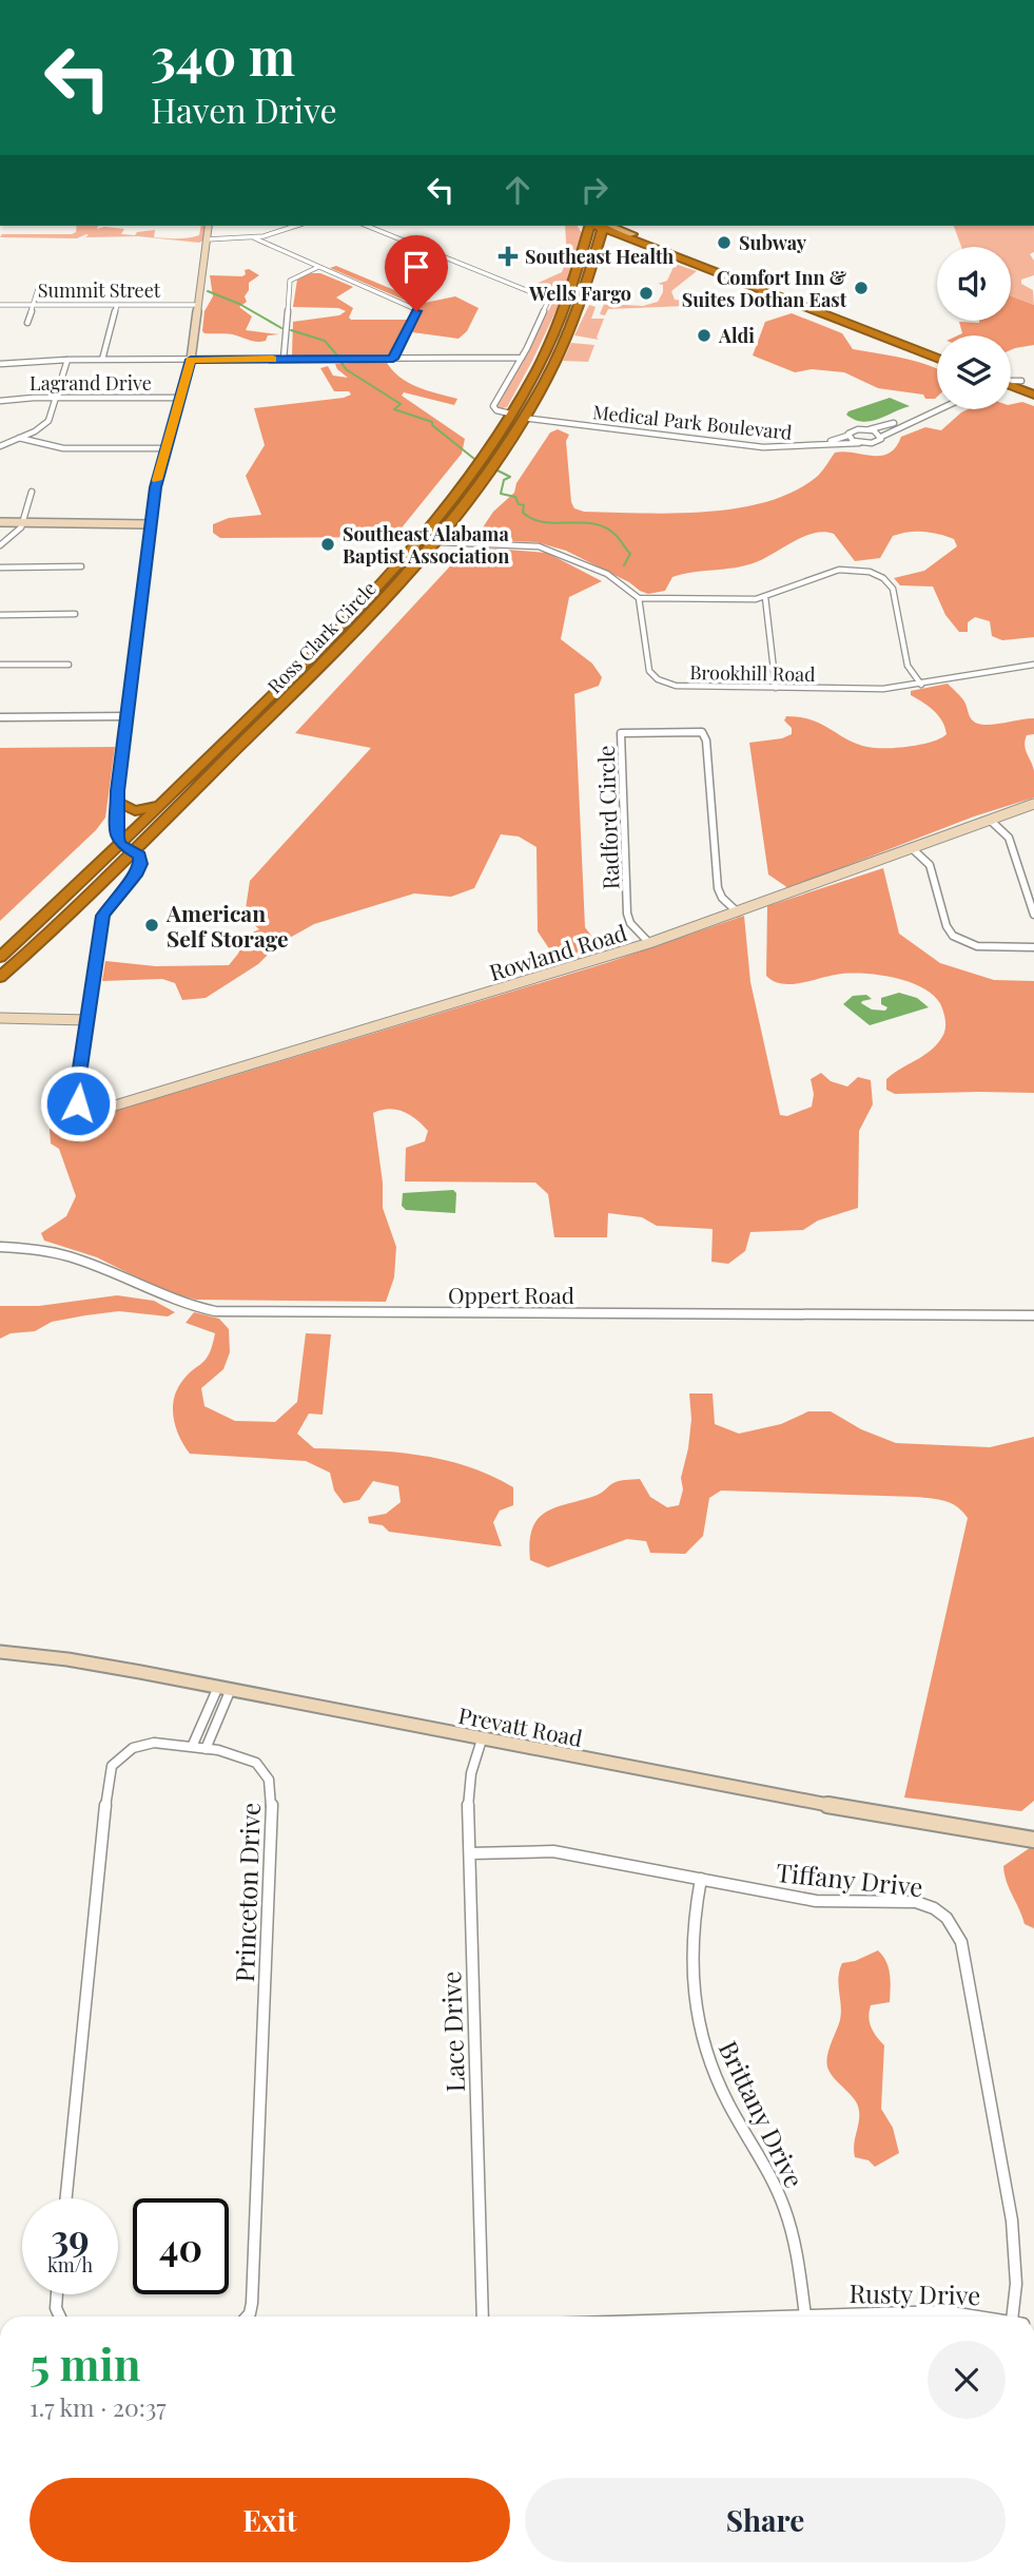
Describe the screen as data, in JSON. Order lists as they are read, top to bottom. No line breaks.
{"streets":{"highway":["Ross Clark Circle"],"street":["Summit Street","Lagrand Drive","Medical Park Boulevard","Brookhill Road","Radford Circle","Rowland Road","Oppert Road","Prevatt Road","Tiffany Drive","Princeton Drive","Lace Drive","Brittany Drive","Rusty Drive"]},"crossings":[["Medical Park Boulevard","Ross Clark Circle"],["Radford Circle","Rowland Road"],["Prevatt Road","Lace Drive"],["Tiffany Drive","Lace Drive"],["Tiffany Drive","Brittany Drive"]],"places":{"other":["Subway","Comfort Inn & Suites Dothan East","Wells Fargo","Aldi","Southeast Alabama Baptist Association","American Self Storage"],"health":["Southeast Health"]},"page":{"turn":["340 m","Haven Drive"],"speed":"39 km/h","limit":"40","heading":["5 min","1.7 km · 20:37"],"buttons":["Exit","Share"]}}
